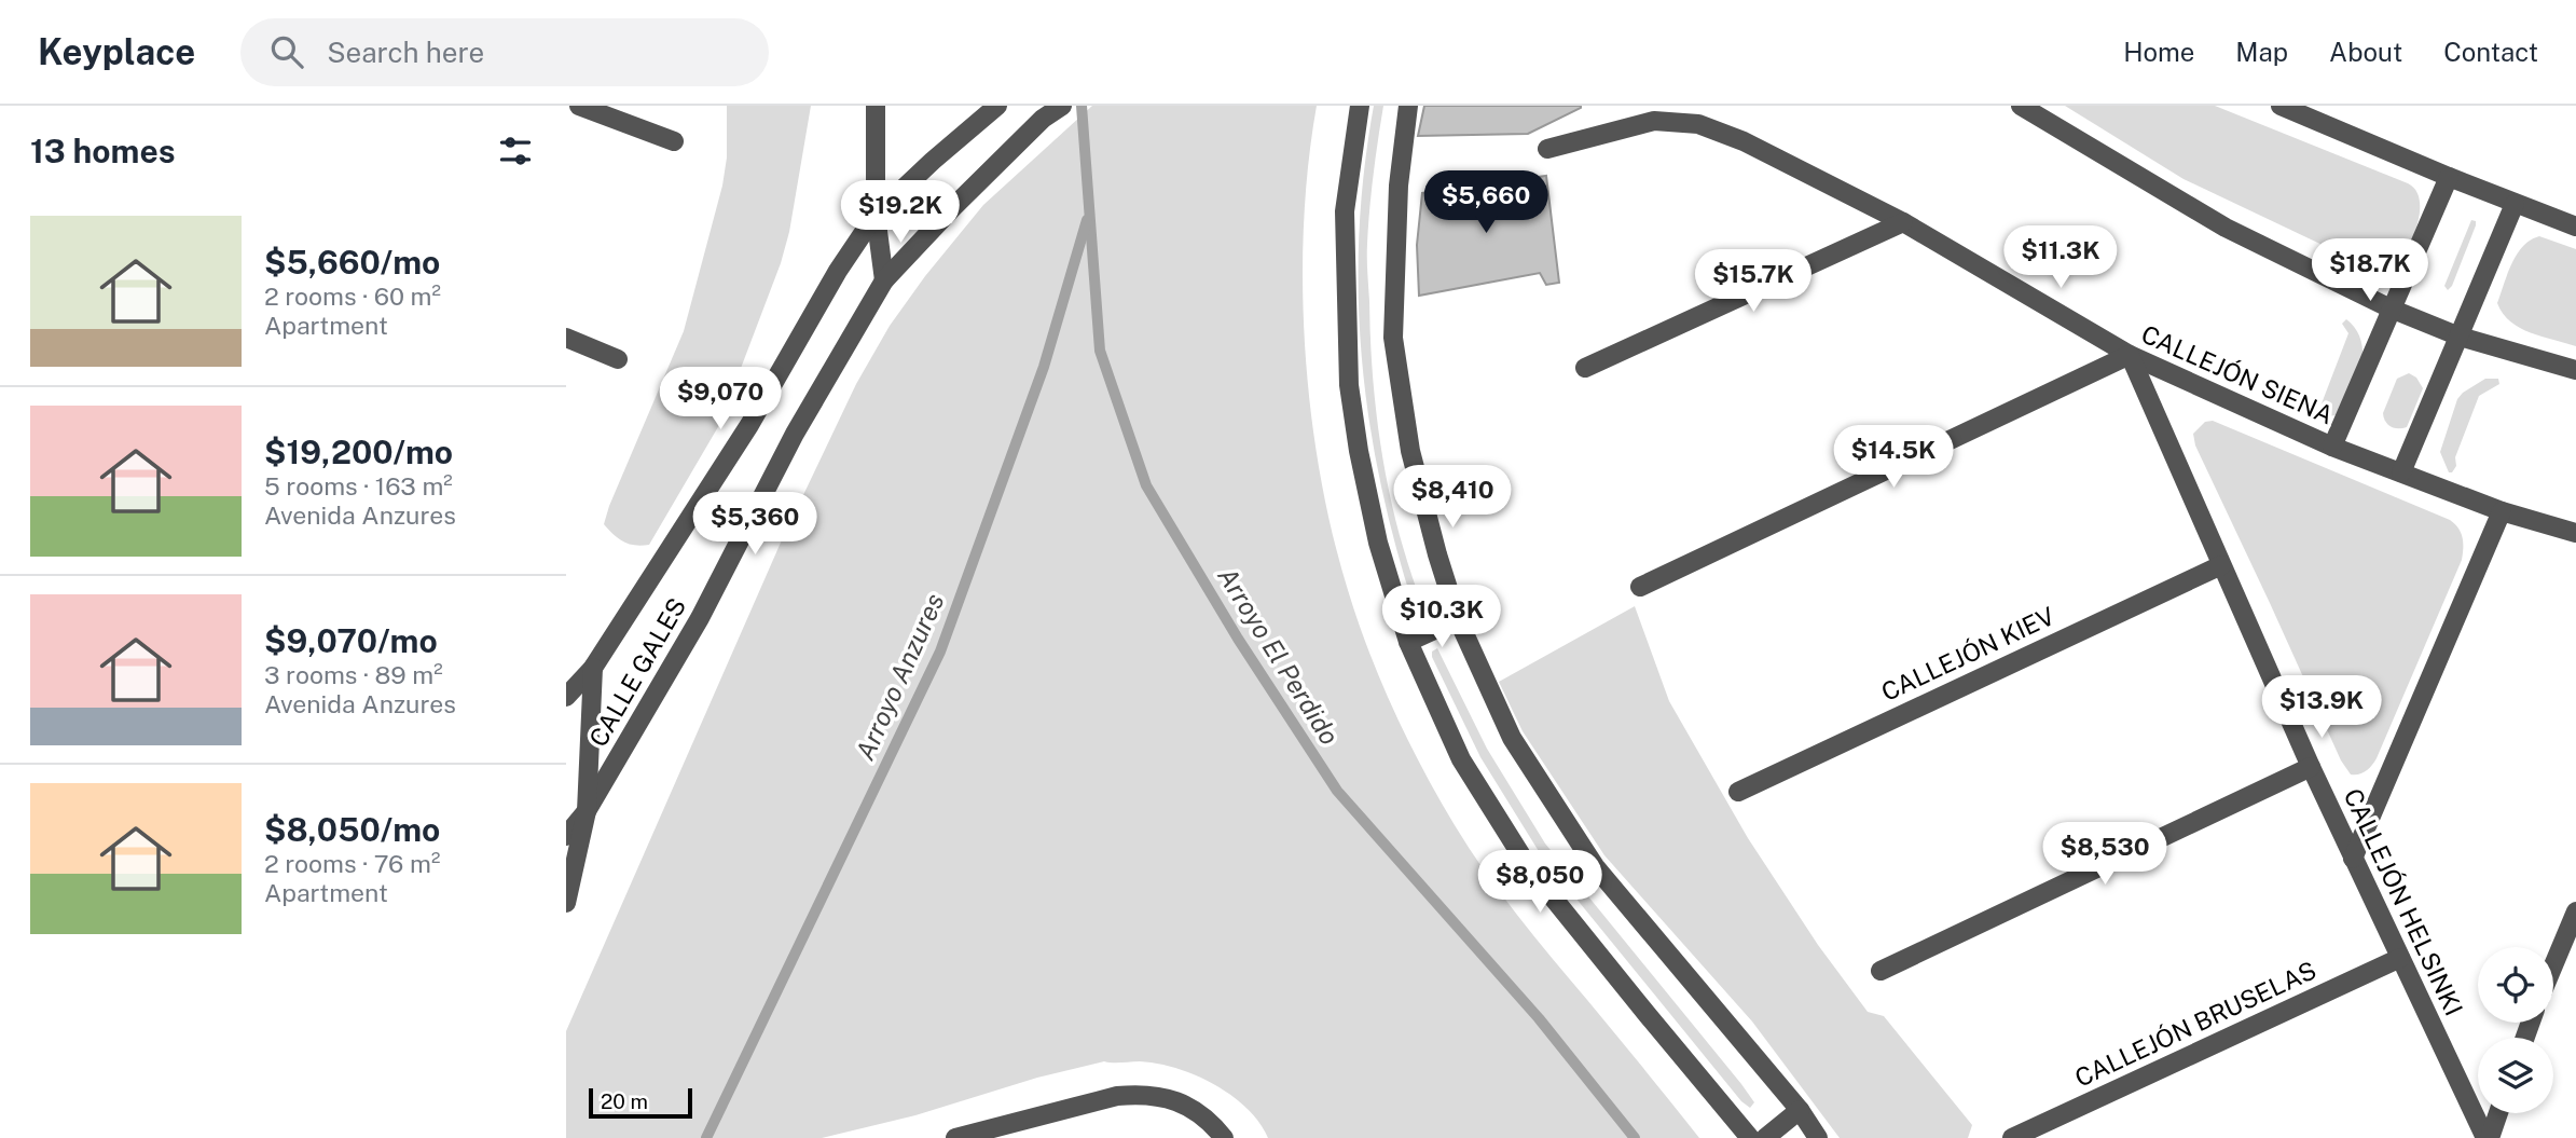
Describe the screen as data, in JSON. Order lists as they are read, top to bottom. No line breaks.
{"streets":{"street":["CALLEJÓN SIENA","CALLEJÓN KIEV","CALLE GALES","CALLEJÓN HELSINKI","CALLEJÓN BRUSELAS"]},"crossings":[["CALLEJÓN SIENA","CALLEJÓN HELSINKI"],["CALLEJÓN KIEV","CALLEJÓN HELSINKI"],["CALLEJÓN HELSINKI","CALLEJÓN BRUSELAS"]],"water":["Arroyo El Perdido","Arroyo Anzures"],"scale_bar":"20 m","page":{"header":"Keyplace","search":"Search here","nav":["Home","Map","About","Contact"],"heading":"13 homes","price":["$5,660","$19.2K","$11.3K","$18.7K","$15.7K","$9,070","$14.5K","$8,410","$5,360","$10.3K","$13.9K","$8,530","$8,050"],"list":[{"name":"$5,660/mo","note":"2 rooms · 60 m² · Apartment"},{"name":"$19,200/mo","note":"5 rooms · 163 m² · Avenida Anzures"},{"name":"$9,070/mo","note":"3 rooms · 89 m² · Avenida Anzures"},{"name":"$8,050/mo","note":"2 rooms · 76 m² · Apartment"}],"scale":"20 m"}}
